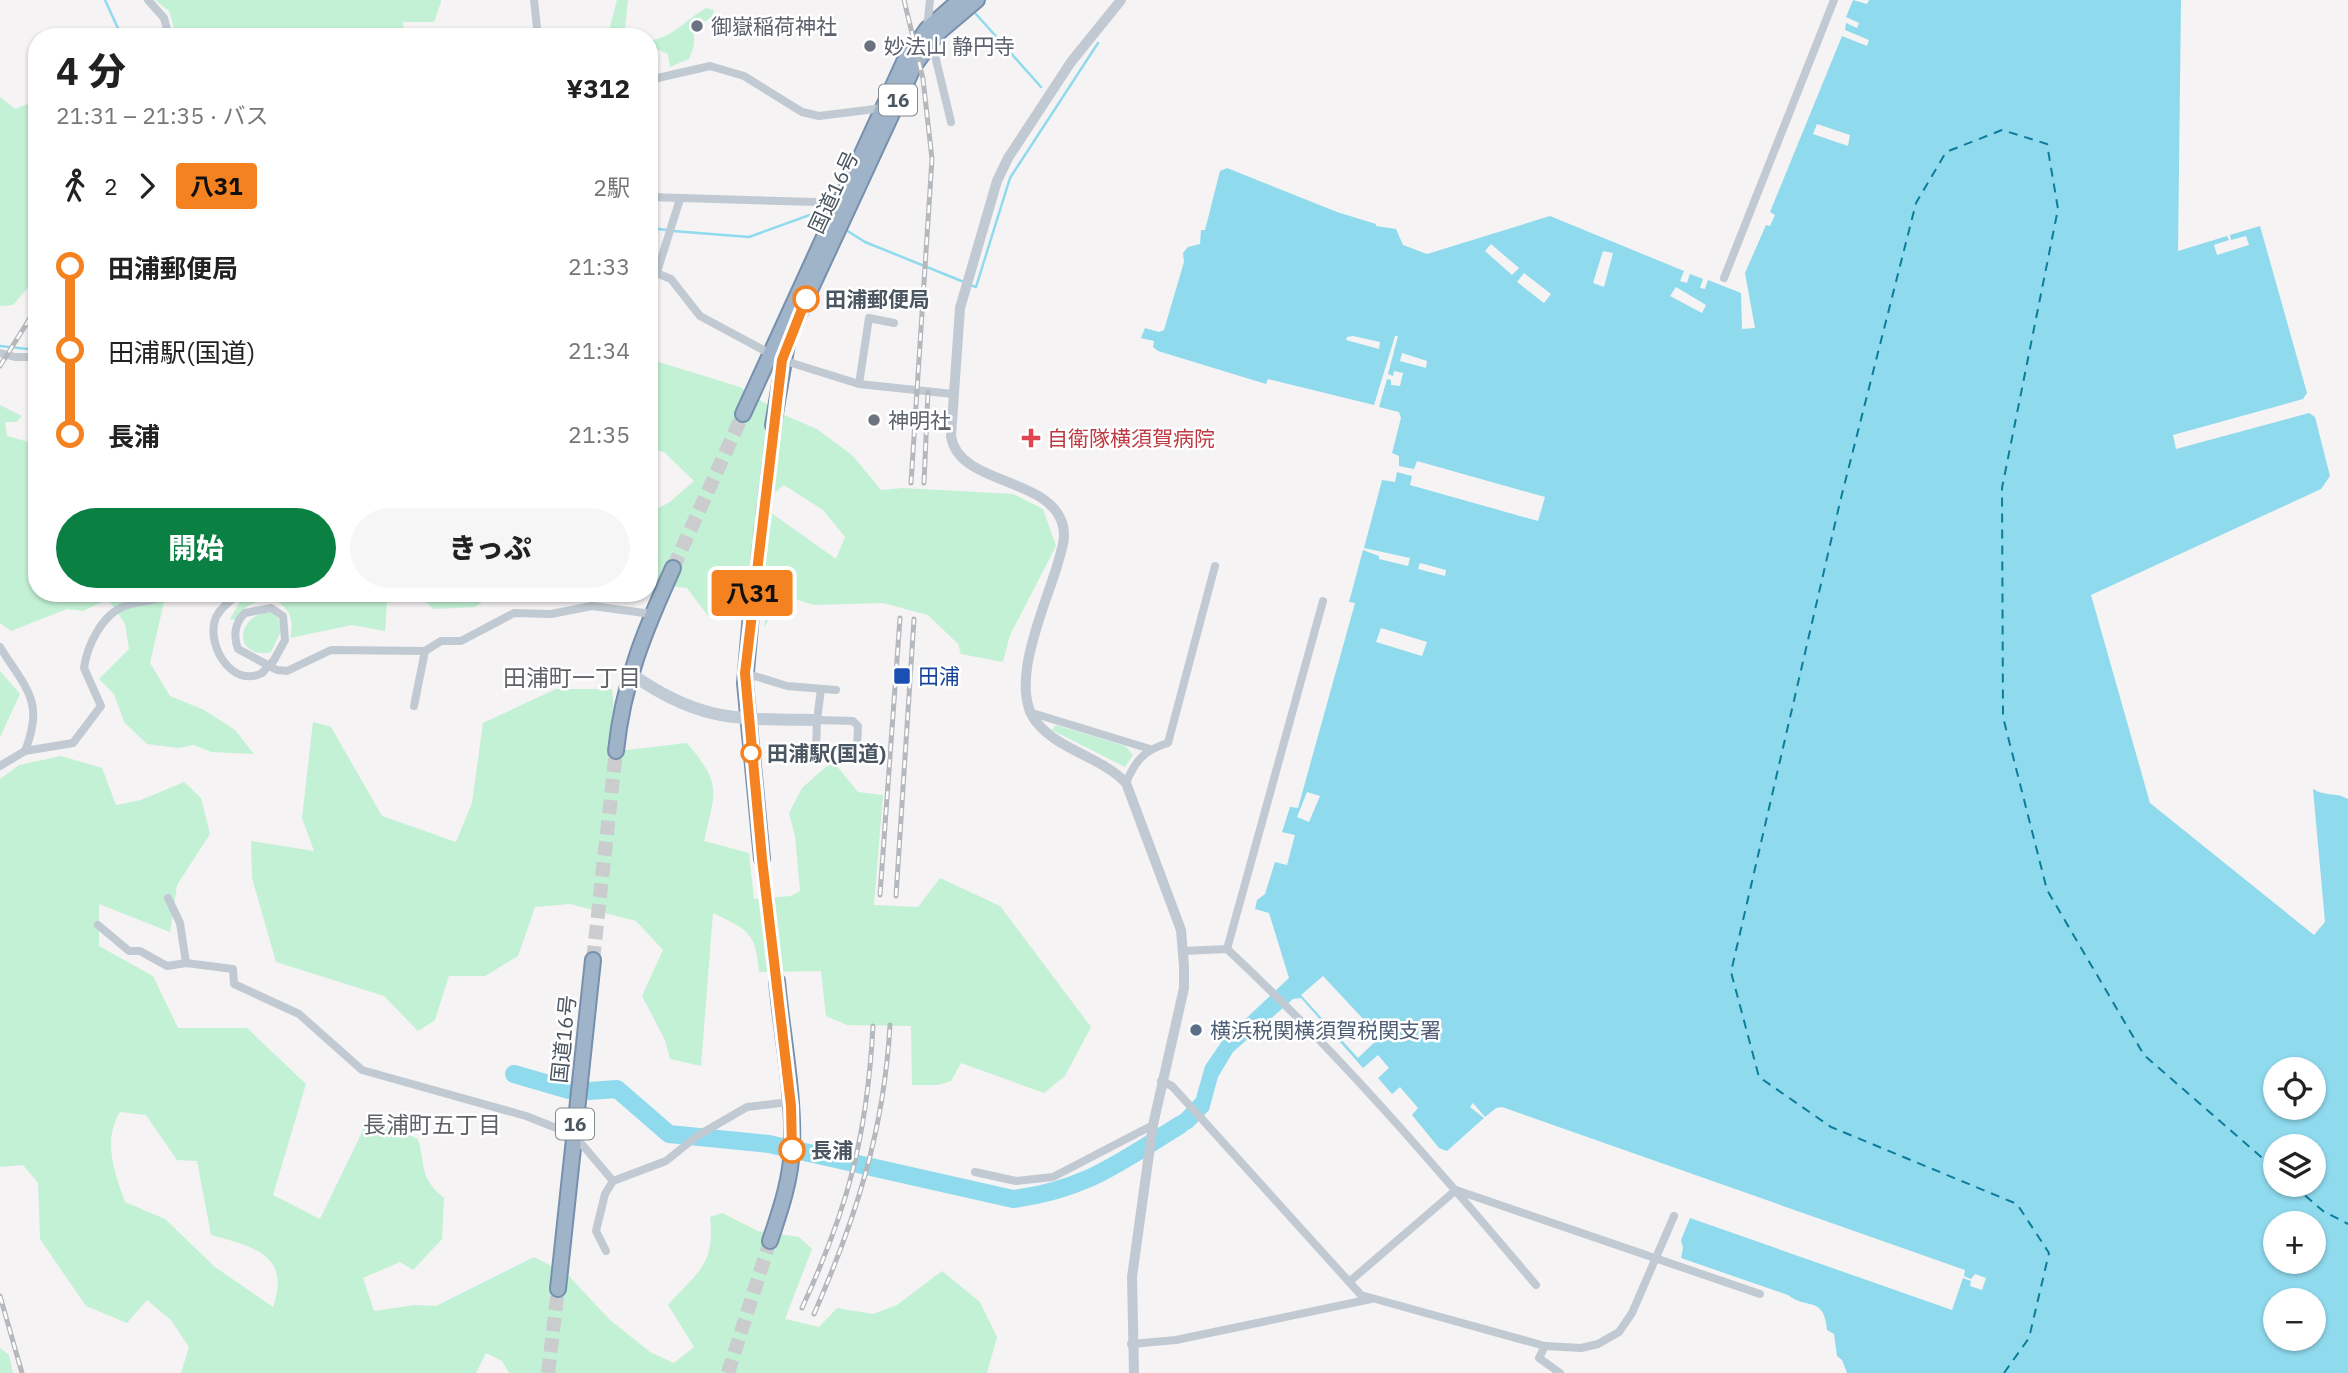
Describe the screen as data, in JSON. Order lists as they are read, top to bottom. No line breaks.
{"streets":{"highway":["16","国道16号"]},"districts":["田浦町一丁目","長浦町五丁目"],"places":{"other":["御嶽稲荷神社","妙法山 静円寺","田浦郵便局","神明社","田浦駅(国道)","横浜税関横須賀税関支署","長浦"],"health":["自衛隊横須賀病院"],"transit":["田浦"]},"lines":["bus line 八31"],"page":{"on_map":"八31","heading":["4 分","21:31 – 21:35 · バス","¥312"],"legs":["2","八31","2駅"],"list":[{"name":"田浦郵便局","value":"21:33"},{"name":"田浦駅(国道)","value":"21:34"},{"name":"長浦","value":"21:35"}],"buttons":["開始","きっぷ"],"map_buttons":["+","−"]}}
